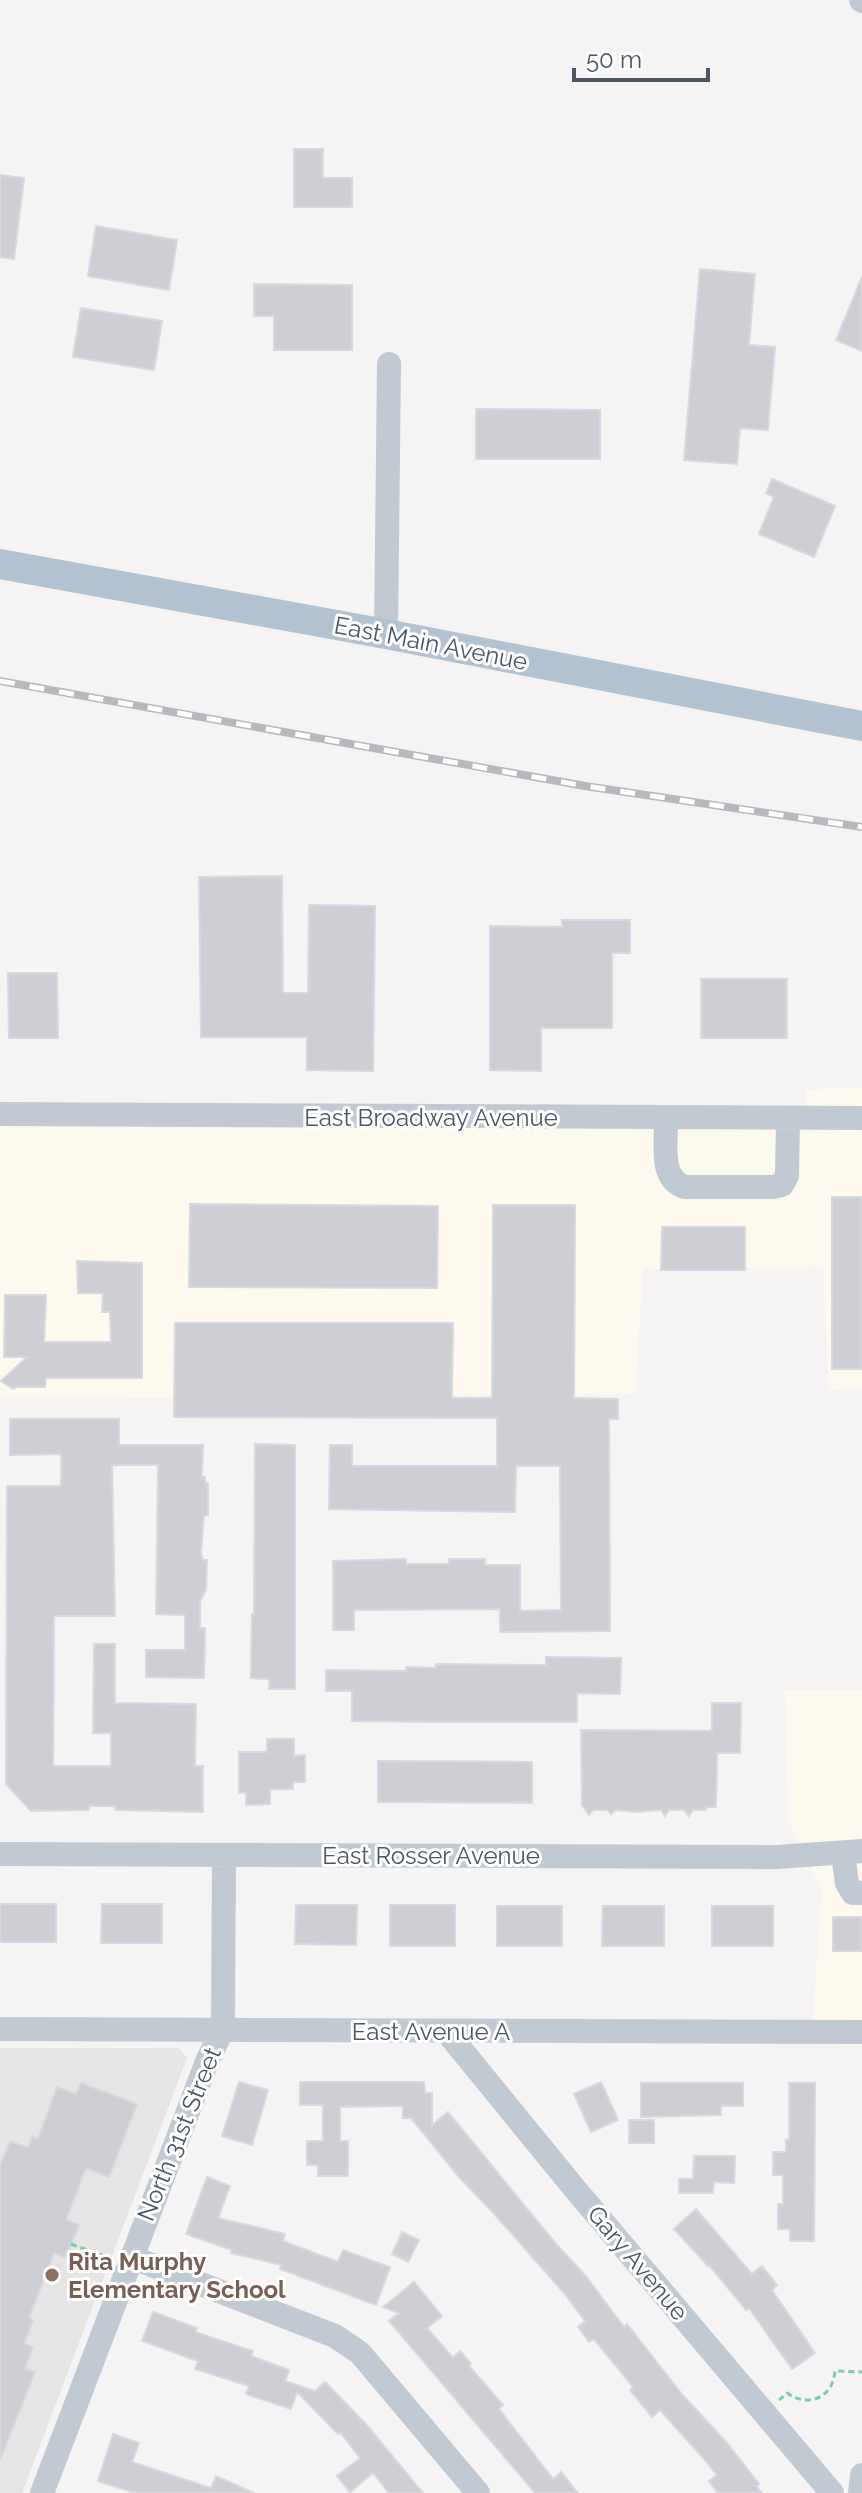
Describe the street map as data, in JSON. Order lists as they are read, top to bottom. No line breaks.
{"streets":{"main road":["East Main Avenue"],"street":["East Broadway Avenue","East Rosser Avenue","East Avenue A","North 31st Street","Gary Avenue"]},"crossings":[["East Rosser Avenue","North 31st Street"],["East Avenue A","North 31st Street"],["East Avenue A","Gary Avenue"]],"places":["Rita Murphy Elementary School"],"scale_bar":"50 m"}
